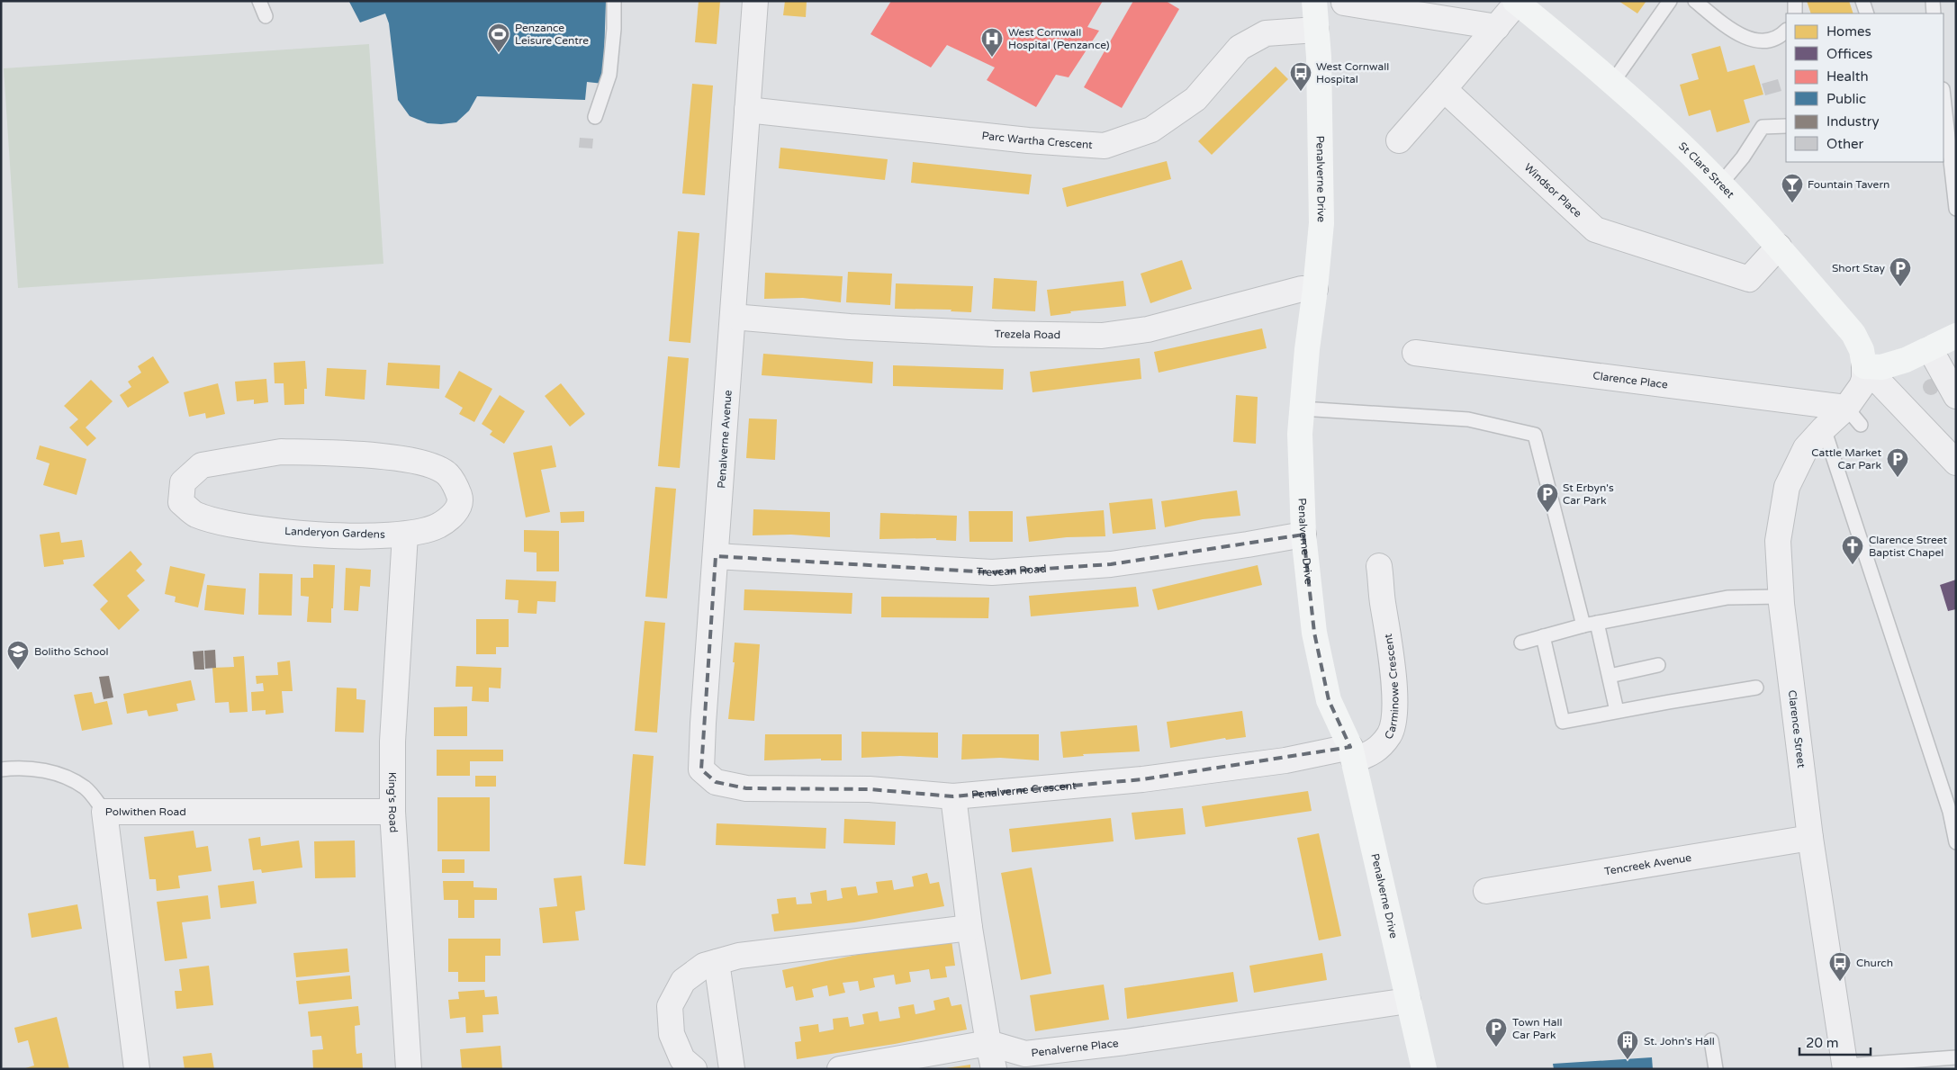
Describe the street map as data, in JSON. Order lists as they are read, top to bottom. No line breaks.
{"streets":{"street":["Parc Wartha Crescent","St Clare Street","Penalverne Drive","Windsor Place","Trezela Road","Clarence Place","Penalverne Avenue","Landeryon Gardens","Trevean Road","Carminowe Crescent","Clarence Street","Penalverne Crescent","King's Road","Polwithen Road","Tencreek Avenue","Penalverne Place"]},"crossings":[["Parc Wartha Crescent","Penalverne Drive"],["Parc Wartha Crescent","Penalverne Avenue"],["St Clare Street","Windsor Place"],["St Clare Street","Clarence Street"],["Penalverne Drive","Trezela Road"],["Penalverne Drive","Trevean Road"],["Penalverne Drive","Carminowe Crescent"],["Penalverne Drive","Penalverne Crescent"],["Penalverne Drive","Penalverne Place"],["Trezela Road","Penalverne Avenue"],["Clarence Place","Clarence Street"],["Penalverne Avenue","Trevean Road"],["Penalverne Avenue","Penalverne Crescent"],["Landeryon Gardens","King's Road"],["Carminowe Crescent","Penalverne Crescent"],["Clarence Street","Tencreek Avenue"],["King's Road","Polwithen Road"]],"places":{"sports":["Penzance Leisure Centre"],"hospital":["West Cornwall Hospital (Penzance)"],"bus stop":["West Cornwall Hospital","Church"],"bar":["Fountain Tavern"],"parking":["Short Stay","Cattle Market Car Park","St Erbyn's Car Park","Town Hall Car Park"],"church":["Clarence Street Baptist Chapel"],"school or university":["Bolitho School"],"building":["St. John's Hall"]},"legend":["Homes","Offices","Health","Public","Industry","Other"],"scale_bar":"20 m"}
